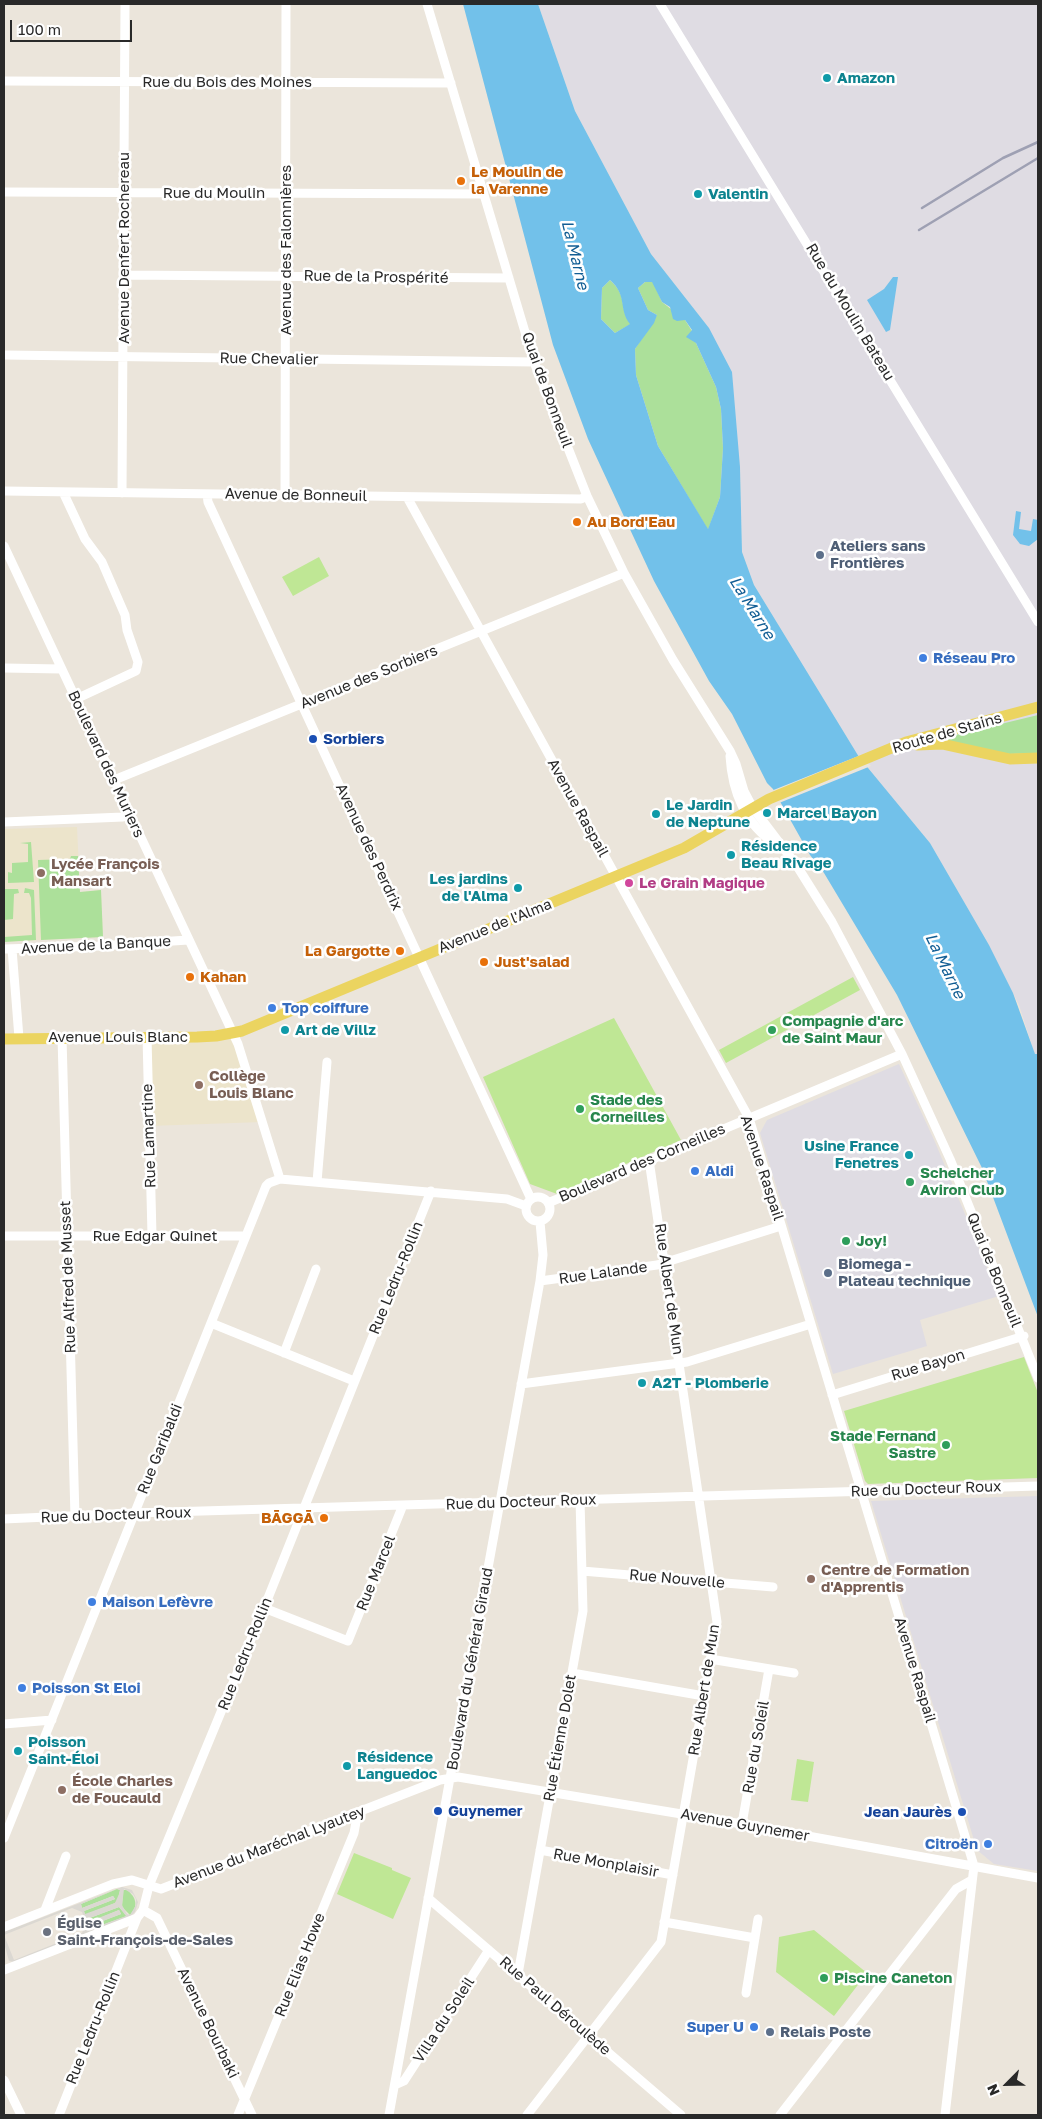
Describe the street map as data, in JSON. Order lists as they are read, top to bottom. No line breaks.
{"streets":{"main road":["Route de Stains","Avenue de l'Alma","Avenue Louis Blanc"],"street":["Rue du Bois des Moines","Rue du Moulin","Avenue Denfert Rochereau","Avenue des Falonnières","Rue de la Prospérité","Rue du Moulin Bateau","Rue Chevalier","Quai de Bonneuil","Avenue de Bonneuil","Avenue des Sorbiers","Boulevard des Muriers","Avenue Raspail","Avenue des Perdrix","Avenue de la Banque","Rue Lamartine","Boulevard des Corneilles","Rue Edgar Quinet","Rue Lalande","Rue Alfred de Musset","Rue Ledru-Rollin","Rue Albert de Mun","Rue Bayon","Rue Garibaldi","Rue du Docteur Roux","Rue Marcel","Rue Nouvelle","Boulevard du Général Giraud","Rue Étienne Dolet","Rue du Soleil","Avenue Guynemer","Avenue du Maréchal Lyautey","Rue Monplaisir","Rue Elias Howe","Rue Paul Déroulède","Villa du Soleil","Avenue Bourbaki"]},"crossings":[["Rue du Bois des Moines","Avenue Denfert Rochereau"],["Rue du Bois des Moines","Avenue des Falonnières"],["Rue du Bois des Moines","Quai de Bonneuil"],["Rue du Moulin","Avenue Denfert Rochereau"],["Rue du Moulin","Avenue des Falonnières"],["Rue du Moulin","Quai de Bonneuil"],["Avenue Denfert Rochereau","Rue de la Prospérité"],["Avenue Denfert Rochereau","Rue Chevalier"],["Avenue Denfert Rochereau","Avenue de Bonneuil"],["Avenue des Falonnières","Rue de la Prospérité"],["Avenue des Falonnières","Rue Chevalier"],["Avenue des Falonnières","Avenue de Bonneuil"],["Rue de la Prospérité","Quai de Bonneuil"],["Rue Chevalier","Quai de Bonneuil"],["Quai de Bonneuil","Avenue de Bonneuil"],["Quai de Bonneuil","Avenue des Sorbiers"],["Quai de Bonneuil","Avenue de l'Alma"],["Quai de Bonneuil","Boulevard des Corneilles"],["Quai de Bonneuil","Rue Bayon"],["Avenue de Bonneuil","Avenue Raspail"],["Avenue de Bonneuil","Avenue des Perdrix"],["Avenue des Sorbiers","Boulevard des Muriers"],["Avenue des Sorbiers","Avenue Raspail"],["Avenue des Sorbiers","Avenue des Perdrix"],["Route de Stains","Avenue de l'Alma"],["Boulevard des Muriers","Avenue de l'Alma"],["Boulevard des Muriers","Avenue de la Banque"],["Boulevard des Muriers","Avenue Louis Blanc"],["Boulevard des Muriers","Rue Garibaldi"],["Avenue Raspail","Avenue de l'Alma"],["Avenue Raspail","Boulevard des Corneilles"],["Avenue Raspail","Rue Lalande"],["Avenue Raspail","Rue Bayon"],["Avenue Raspail","Rue du Docteur Roux"],["Avenue Raspail","Avenue Guynemer"],["Avenue des Perdrix","Avenue de l'Alma"],["Avenue des Perdrix","Boulevard des Corneilles"],["Avenue des Perdrix","Boulevard du Général Giraud"],["Avenue de l'Alma","Avenue Louis Blanc"],["Avenue Louis Blanc","Rue Lamartine"],["Avenue Louis Blanc","Rue Alfred de Musset"],["Rue Lamartine","Rue Edgar Quinet"],["Boulevard des Corneilles","Rue Albert de Mun"],["Boulevard des Corneilles","Boulevard du Général Giraud"],["Rue Edgar Quinet","Rue Alfred de Musset"],["Rue Edgar Quinet","Rue Garibaldi"],["Rue Lalande","Rue Albert de Mun"],["Rue Lalande","Boulevard du Général Giraud"],["Rue Alfred de Musset","Rue du Docteur Roux"],["Rue Ledru-Rollin","Rue du Docteur Roux"],["Rue Ledru-Rollin","Rue Marcel"],["Rue Ledru-Rollin","Avenue du Maréchal Lyautey"],["Rue Ledru-Rollin","Avenue Bourbaki"],["Rue Albert de Mun","Rue du Docteur Roux"],["Rue Albert de Mun","Rue Nouvelle"],["Rue Albert de Mun","Avenue Guynemer"],["Rue Albert de Mun","Rue Monplaisir"],["Rue Albert de Mun","Rue Paul Déroulède"],["Rue Garibaldi","Rue du Docteur Roux"],["Rue du Docteur Roux","Rue Marcel"],["Rue du Docteur Roux","Boulevard du Général Giraud"],["Rue du Docteur Roux","Rue Étienne Dolet"],["Rue Nouvelle","Rue Étienne Dolet"],["Boulevard du Général Giraud","Avenue Guynemer"],["Boulevard du Général Giraud","Avenue du Maréchal Lyautey"],["Boulevard du Général Giraud","Rue Paul Déroulède"],["Boulevard du Général Giraud","Villa du Soleil"],["Rue Étienne Dolet","Avenue Guynemer"],["Rue Étienne Dolet","Rue Monplaisir"],["Rue Étienne Dolet","Rue Paul Déroulède"],["Rue du Soleil","Avenue Guynemer"],["Avenue Guynemer","Avenue du Maréchal Lyautey"],["Avenue du Maréchal Lyautey","Rue Elias Howe"],["Rue Elias Howe","Avenue Bourbaki"],["Rue Paul Déroulède","Villa du Soleil"]],"water":["La Marne"],"places":["Amazon","Le Moulin de la Varenne","Valentin","Au Bord'Eau","Ateliers sans Frontières","Réseau Pro","Sorbiers","Marcel Bayon","Le Jardin de Neptune","Résidence Beau Rivage","Lycée François Mansart","Le Grain Magique","Les jardins de l'Alma","La Gargotte","Just'salad","Kahan","Top coiffure","Art de Villz","Compagnie d'arc de Saint Maur","Collège Louis Blanc","Stade des Corneilles","Usine France Fenetres","Aldi","Schelcher Aviron Club","Joy!","Biomega - Plateau technique","A2T - Plomberie","Stade Fernand Sastre","BĀGGĀ","Centre de Formation d'Apprentis","Maison Lefèvre","Poisson St Eloi","Poisson Saint-Éloi","Résidence Languedoc","École Charles de Foucauld","Guynemer","Jean Jaurès","Citroën","Église Saint-François-de-Sales","Piscine Caneton","Super U","Relais Poste"],"scale_bar":"100 m","north":"bottom left"}
